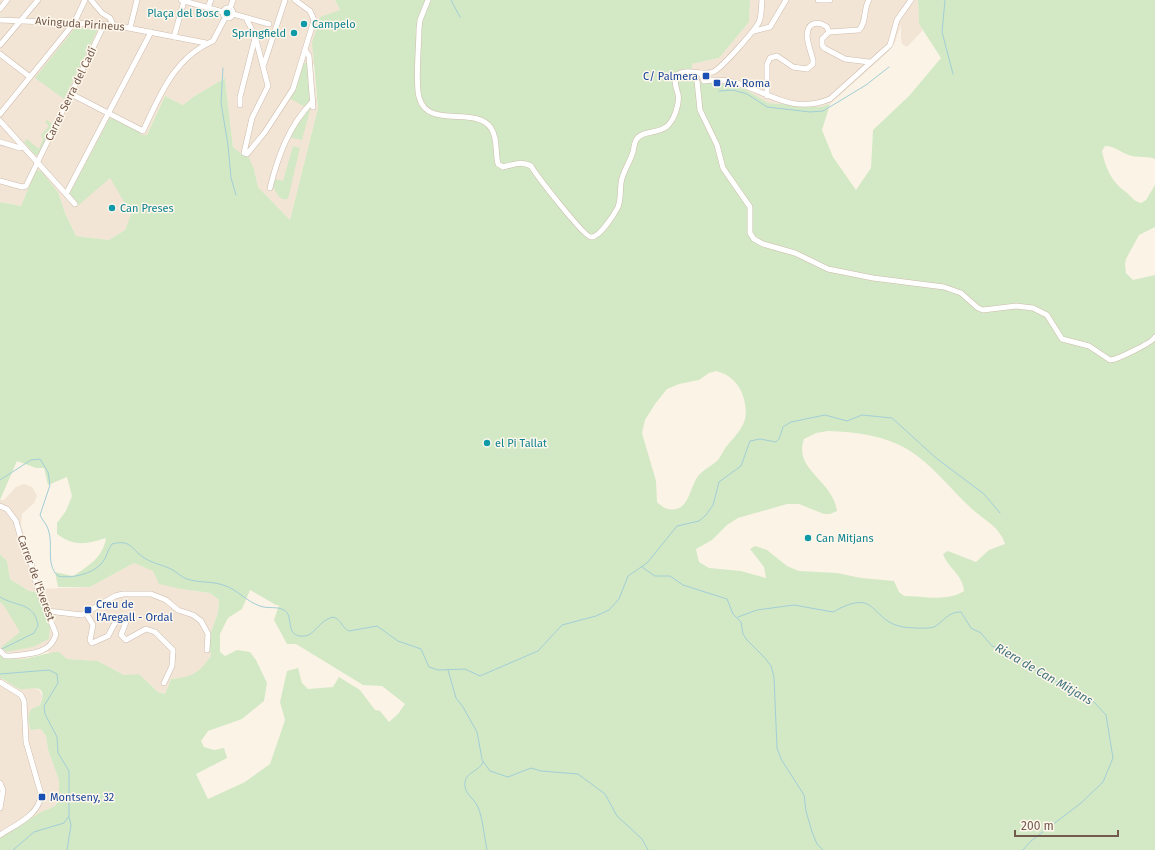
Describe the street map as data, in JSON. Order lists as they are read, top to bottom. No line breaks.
{"streets":{"street":["Avinguda Pirineus","Carrer Serra del Cadí","Carrer de l'Everest"]},"crossings":[["Avinguda Pirineus","Carrer Serra del Cadí"]],"water":["Riera de Can Mitjans"],"places":{"other":["Plaça del Bosc","Campelo","Springfield","Can Preses","el Pi Tallat","Can Mitjans"],"transit":["C/ Palmera","Av. Roma","Creu de l'Aregall - Ordal","Montseny, 32"]},"scale_bar":"200 m"}
